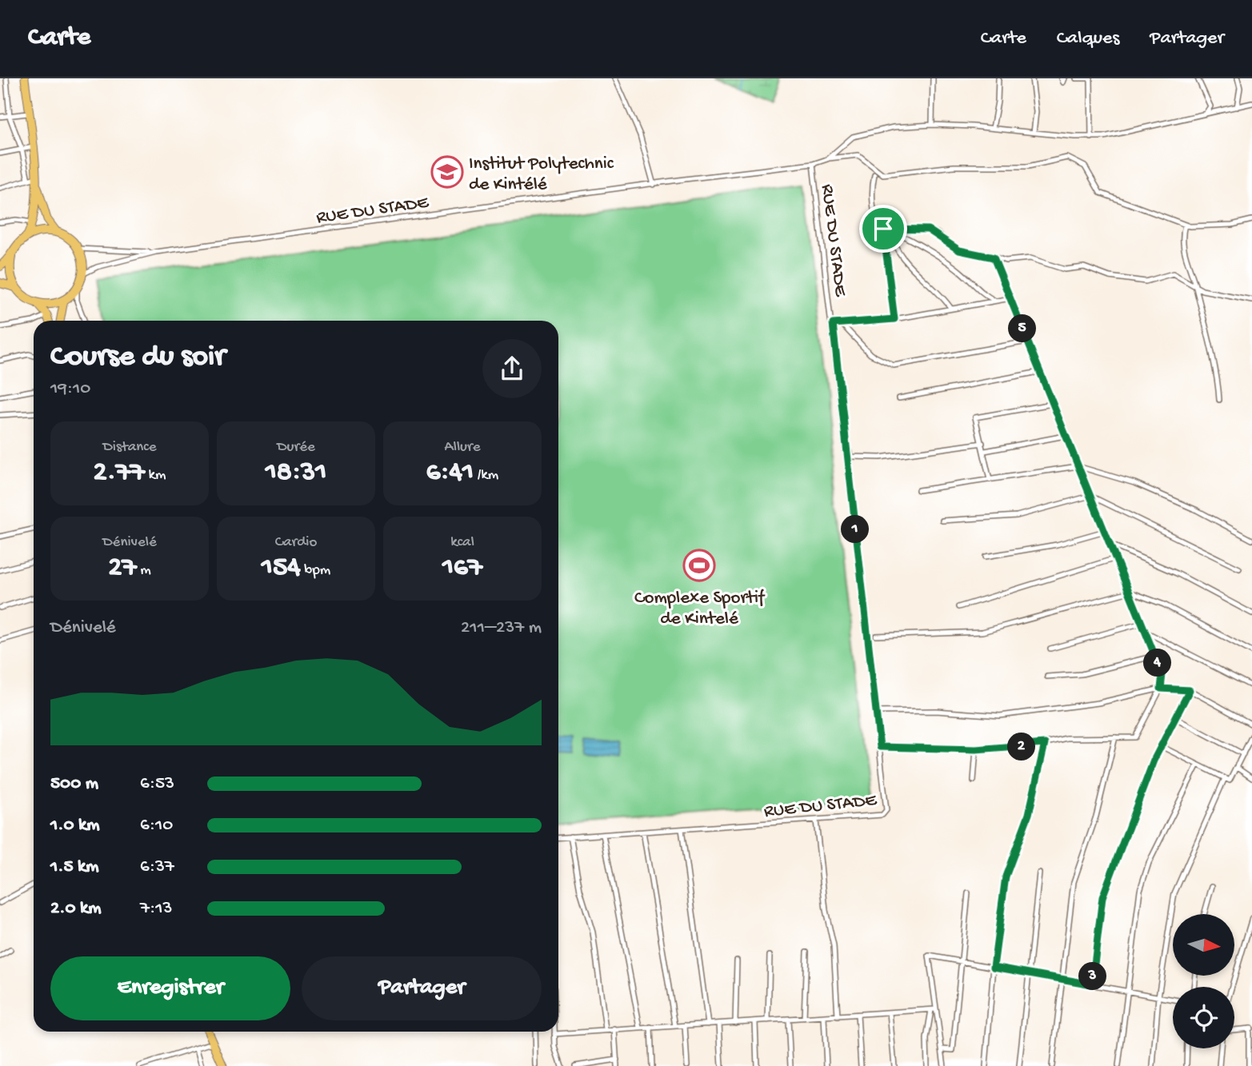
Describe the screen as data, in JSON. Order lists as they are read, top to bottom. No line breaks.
{"streets":{"street":["RUE DU STADE"]},"places":{"school or university":["Institut Polytechnic de Kintélé"],"sports":["Complexe Sportif de Kintelé"]},"north":"right","page":{"header":"Carte","nav":["Carte","Calques","Partager"],"pins":["5","1","4","2","3"],"heading":["Course du soir","19:10"],"stats":[["Distance","2.77 km"],["Durée","18:31"],["Allure","6:41 /km"],["Dénivelé","27 m"],["Cardio","154 bpm"],["kcal","167"]],"chart":["Dénivelé","211–237 m"],"list":[{"name":"500 m","note":"6:53"},{"name":"1.0 km","note":"6:10"},{"name":"1.5 km","note":"6:37"},{"name":"2.0 km","note":"7:13"}],"buttons":["Enregistrer","Partager"]}}
